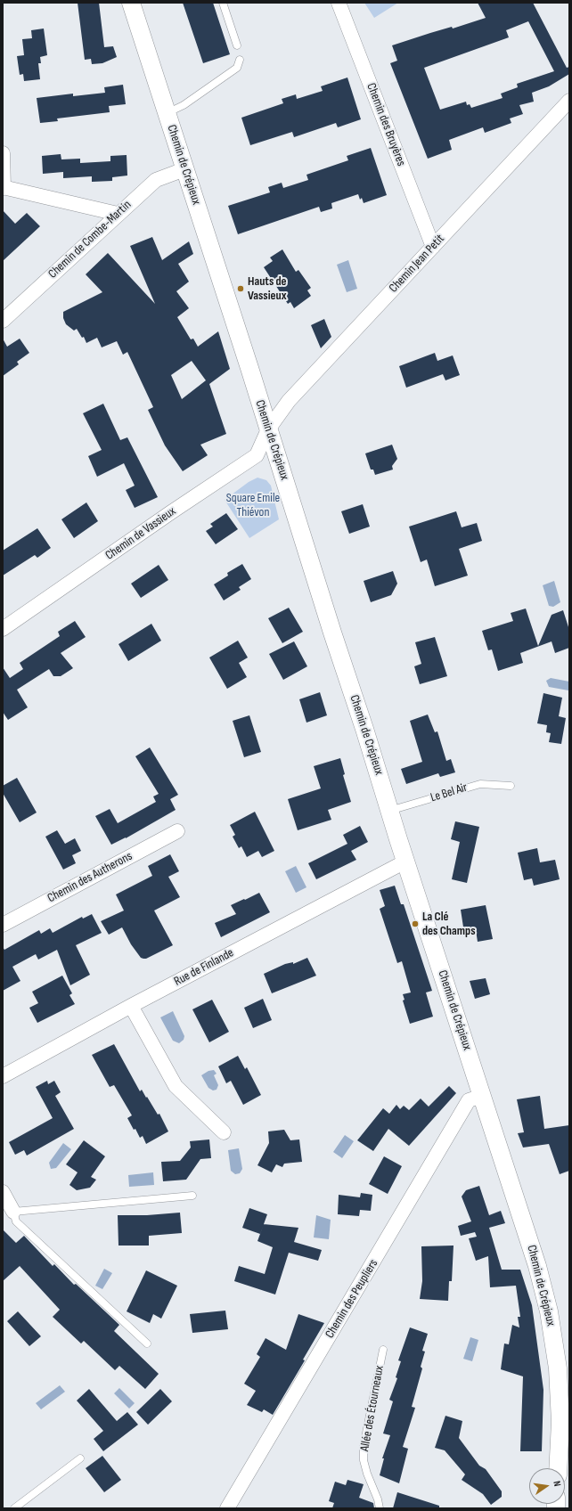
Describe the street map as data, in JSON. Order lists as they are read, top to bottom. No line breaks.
{"streets":{"street":["Chemin des Bruyères","Chemin de Crépieux","Chemin de Combe-Martin","Chemin Jean Petit","Chemin de Vassieux","Chemin des Autherons","Rue de Finlande","Chemin des Peupliers"],"lane":["Le Bel Air","Allée des Étourneaux"]},"crossings":[["Chemin des Bruyères","Chemin Jean Petit"],["Chemin de Crépieux","Chemin de Combe-Martin"],["Chemin de Crépieux","Chemin Jean Petit"],["Chemin de Crépieux","Chemin de Vassieux"],["Chemin de Crépieux","Le Bel Air"],["Chemin de Crépieux","Rue de Finlande"],["Chemin de Crépieux","Chemin des Peupliers"],["Chemin Jean Petit","Chemin de Vassieux"]],"parks":["Square Emile Thiévon"],"places":["Hauts de Vassieux","La Clé des Champs"],"north":"right"}
